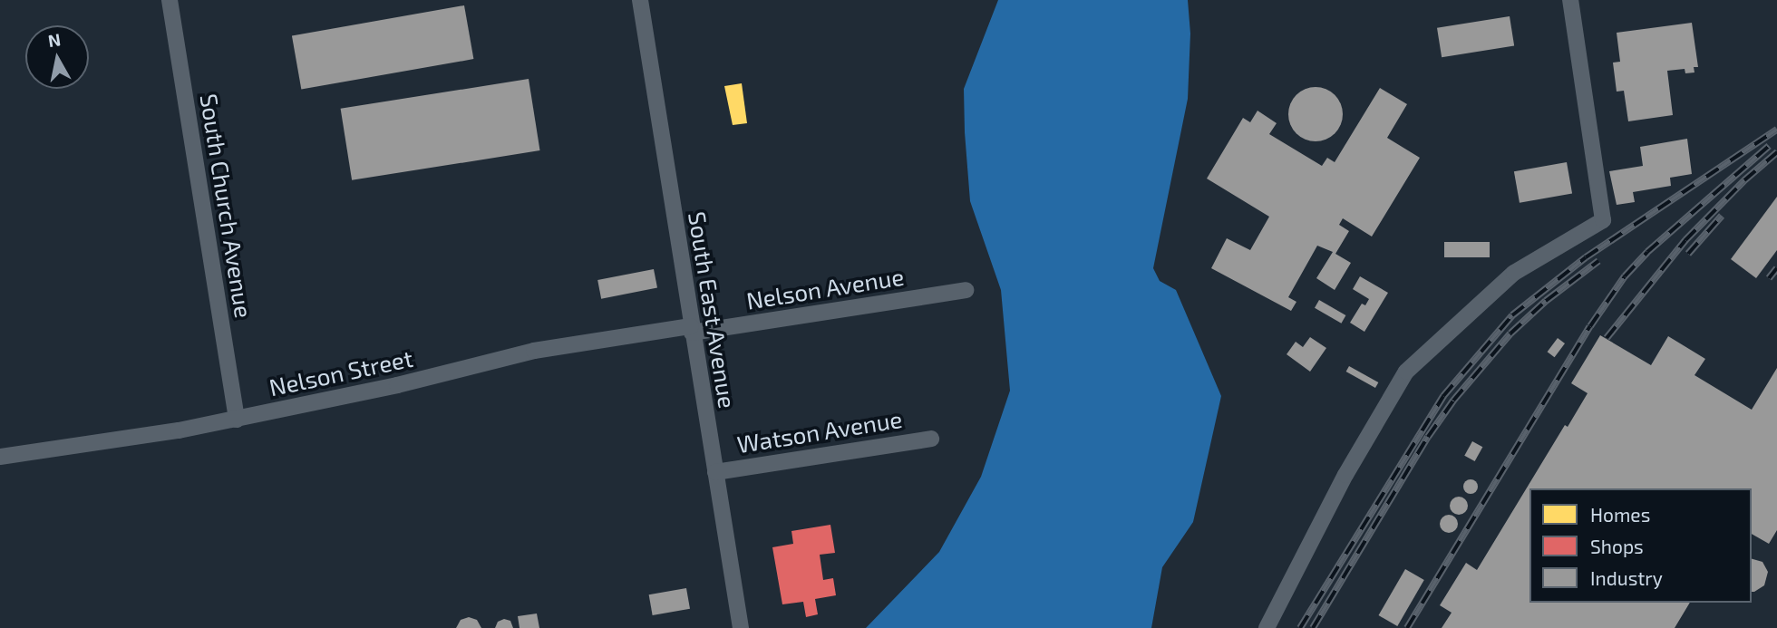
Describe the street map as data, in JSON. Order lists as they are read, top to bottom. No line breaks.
{"streets":{"street":["South Church Avenue","Nelson Avenue","South East Avenue","Nelson Street","Watson Avenue"]},"crossings":[["South Church Avenue","Nelson Street"],["Nelson Avenue","South East Avenue"],["Nelson Avenue","Nelson Street"],["South East Avenue","Nelson Street"],["South East Avenue","Watson Avenue"]],"legend":["Homes","Shops","Industry"],"north":"top"}
